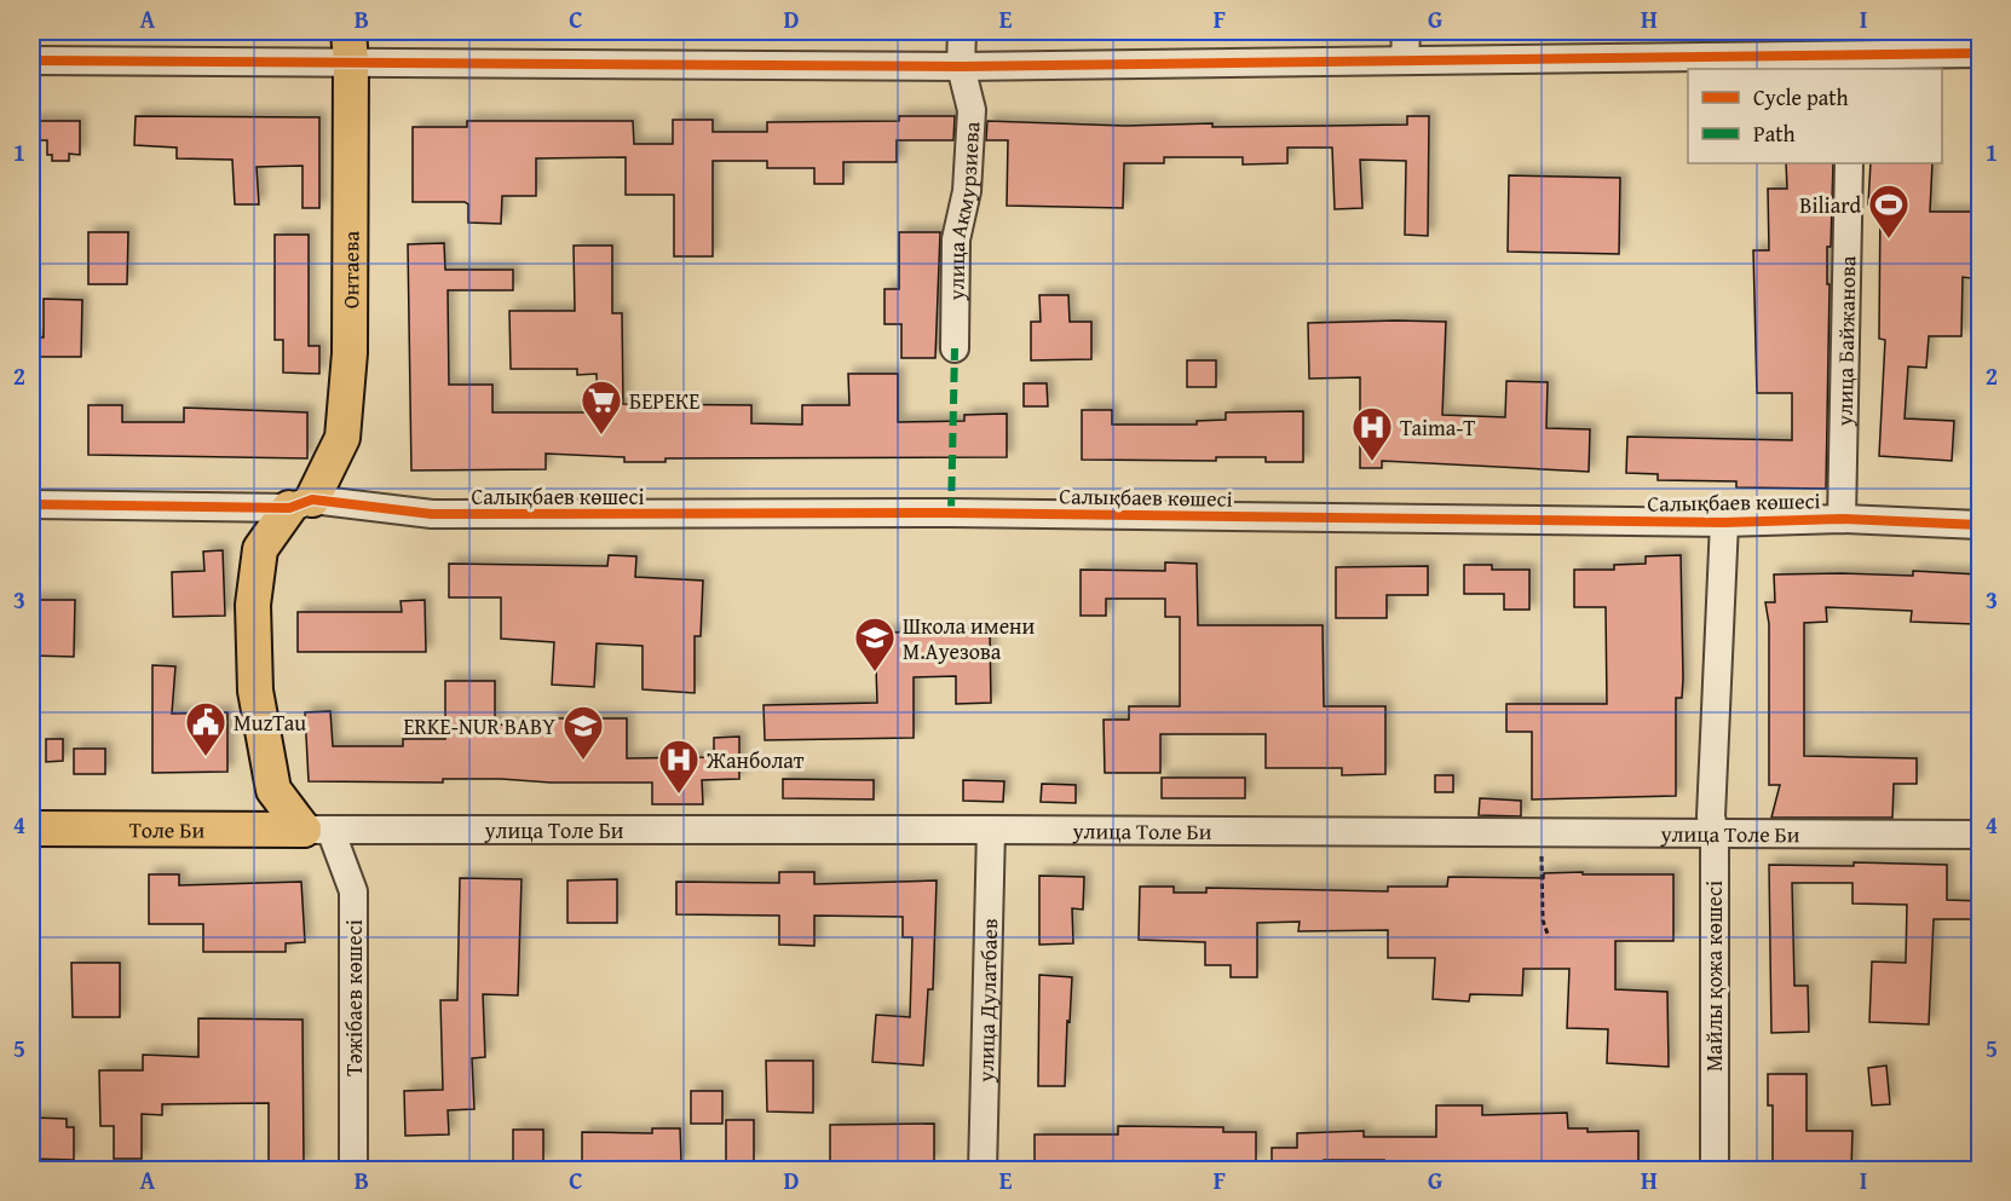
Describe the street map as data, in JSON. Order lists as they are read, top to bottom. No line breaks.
{"streets":{"main road":["Онтаева","Толе Би"],"street":["улица Акмурзиева","улица Байжанова","Салықбаев көшесі","улица Толе Би","Майлы қожа көшесі","Тәжібаев көшесі","улица Дулатбаев"]},"crossings":[["Онтаева","Салықбаев көшесі"],["Онтаева","Толе Би"],["Онтаева","улица Толе Би"],["Онтаева","Тәжібаев көшесі"],["улица Байжанова","Салықбаев көшесі"],["Салықбаев көшесі","Майлы қожа көшесі"],["Толе Би","улица Толе Би"],["Толе Би","Тәжібаев көшесі"],["улица Толе Би","Майлы қожа көшесі"],["улица Толе Би","Тәжібаев көшесі"],["улица Толе Би","улица Дулатбаев"]],"places":{"sports":["Biliard"],"supermarket":["БЕРЕКЕ"],"hospital":["Taima-T","Жанболат"],"school or university":["Школа имени М.Ауезова","ERKE-NUR BABY"],"public building":["MuzTau"]},"legend":["Cycle path","Path"],"grid":{"columns":["A","B","C","D","E","F","G","H","I"],"rows":["1","2","3","4","5"]}}
